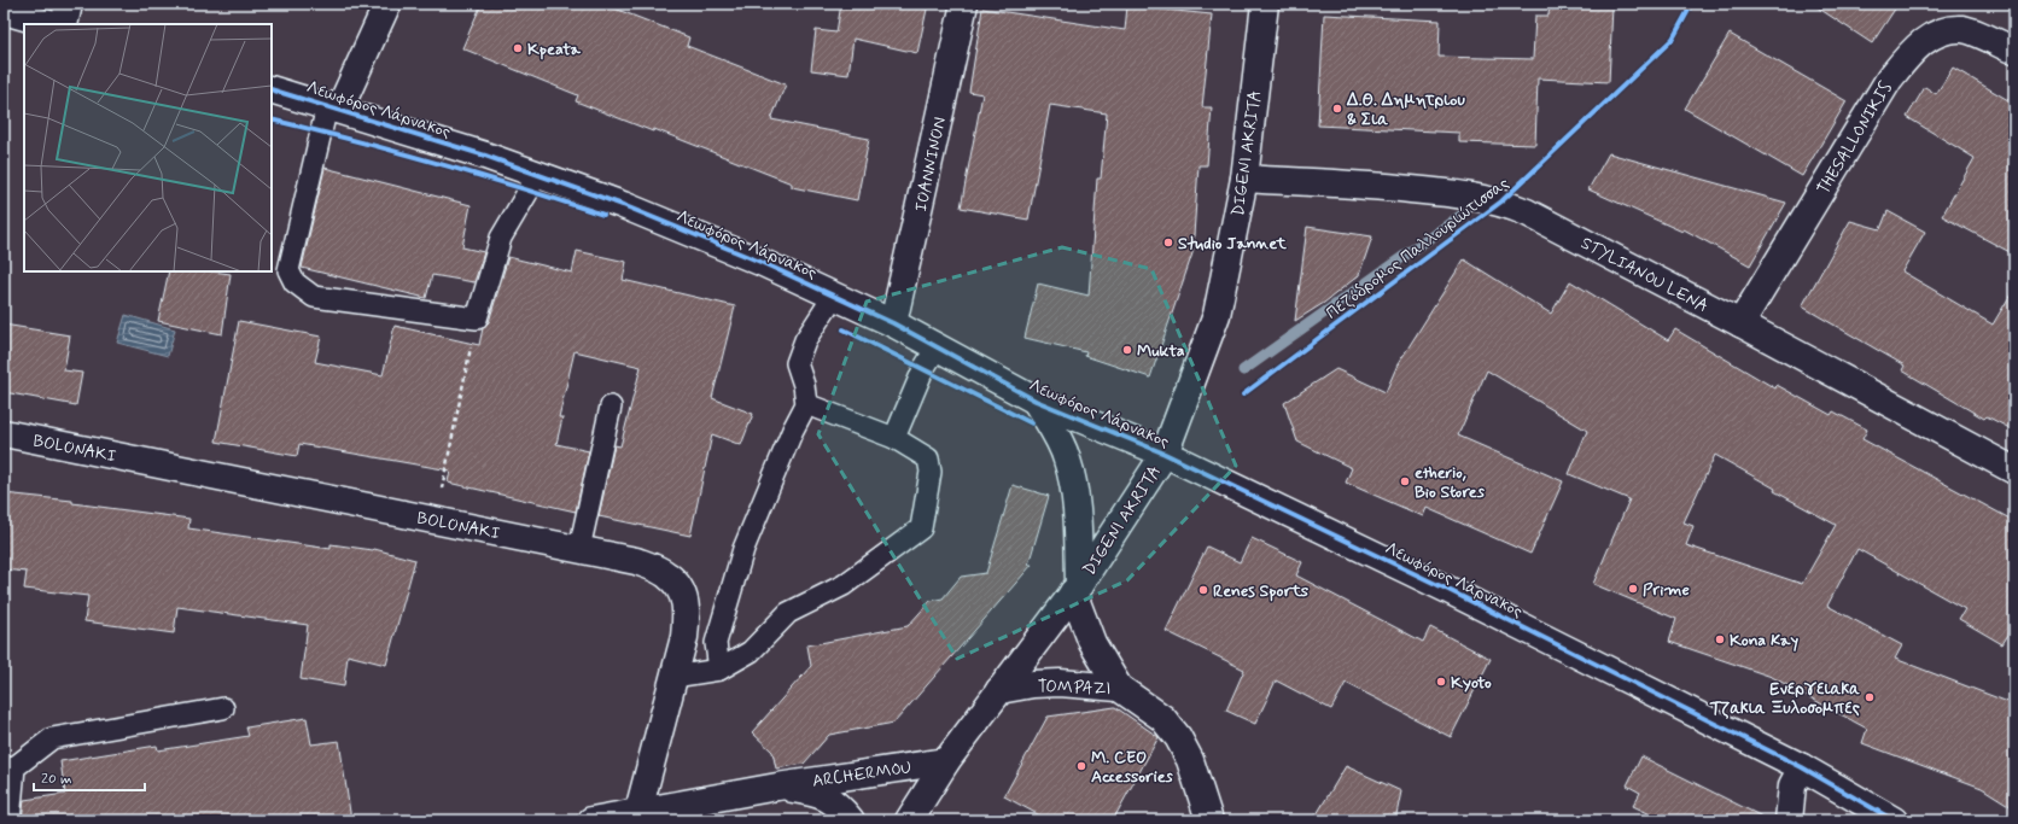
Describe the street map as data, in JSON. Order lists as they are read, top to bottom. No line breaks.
{"streets":{"street":["Λεωφόρος Λάρνακος","THESALLONIKIS","DIGENI AKRITA","IOANNINON","STYLIANOU LENA","BOLONAKI","TOMPAZI","ARCHERMOU"],"cycle path":["Πεζόδρομος Παλλουριώτισσας"]},"crossings":[["Λεωφόρος Λάρνακος","DIGENI AKRITA"],["Λεωφόρος Λάρνακος","IOANNINON"],["Λεωφόρος Λάρνακος","TOMPAZI"],["THESALLONIKIS","STYLIANOU LENA"],["DIGENI AKRITA","STYLIANOU LENA"],["DIGENI AKRITA","TOMPAZI"],["DIGENI AKRITA","ARCHERMOU"],["BOLONAKI","ARCHERMOU"]],"places":["Kpeata","Δ.Θ. Δημητριου & Σια","Studio Jannet","Mukta","etherio, Bio Stores","Prime","Renes Sports","Kona Kay","Kyoto","Ενεργειακα Τζακια Ξυλοσομπες","M. CEO Accessories"],"scale_bar":"20 m"}
